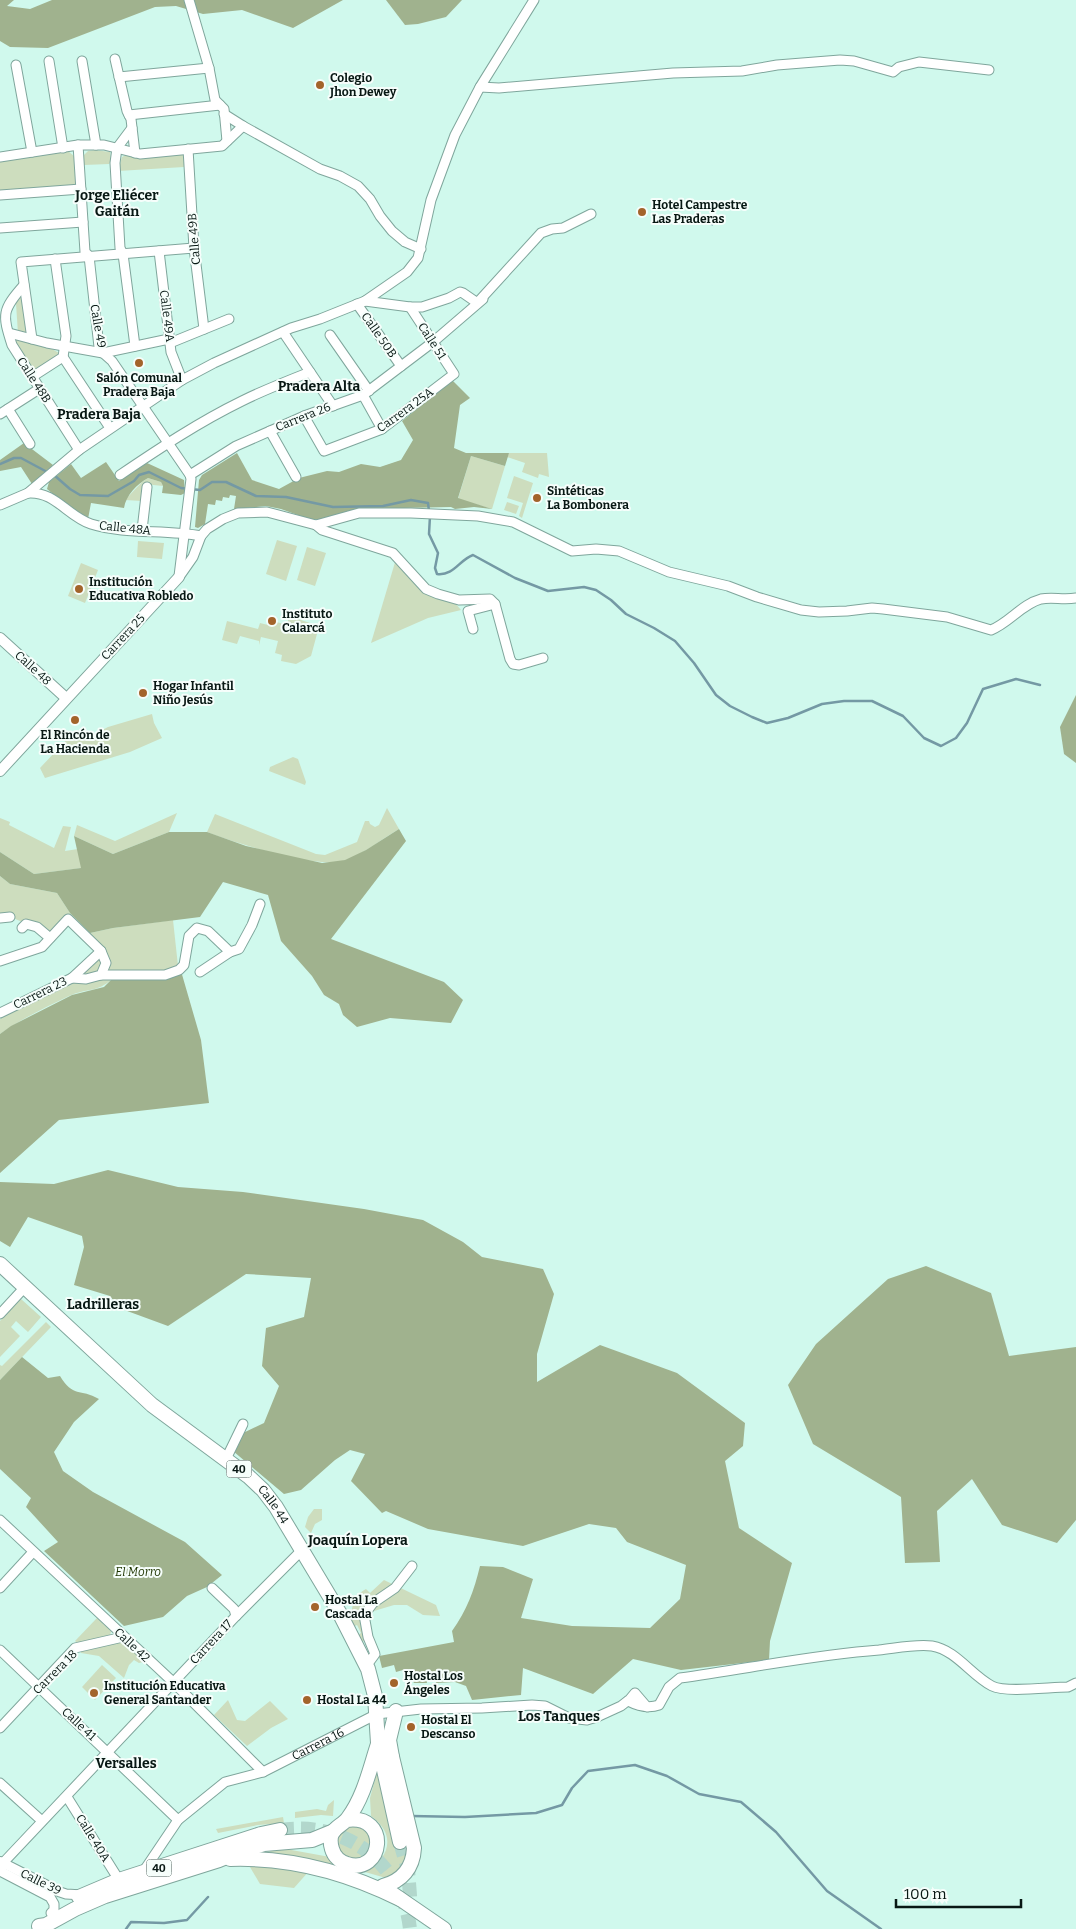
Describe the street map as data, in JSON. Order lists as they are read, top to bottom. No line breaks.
{"streets":{"highway":["40","Calle 44"],"street":["Calle 49B","Calle 49A","Calle 49","Calle 50B","Calle 51","Calle 48B","Carrera 25A","Carrera 26","Calle 48A","Carrera 25","Calle 48","Carrera 23","Carrera 17","Calle 42","Carrera 18","Calle 41","Carrera 16","Calle 40A","Calle 39"]},"crossings":[["Calle 49","Carrera 26"],["Calle 50B","Carrera 26"],["Calle 51","Carrera 25A"],["Calle 51","Carrera 26"],["Carrera 25A","Carrera 26"],["Carrera 25","Calle 48"],["40","Calle 44"],["40","Carrera 16"],["40","Calle 40A"],["40","Calle 39"],["Calle 44","Carrera 17"],["Calle 44","Carrera 16"],["Carrera 17","Calle 42"],["Carrera 17","Calle 41"],["Carrera 17","Calle 40A"],["Carrera 17","Calle 39"],["Calle 42","Carrera 18"],["Calle 42","Carrera 16"],["Carrera 18","Calle 41"],["Calle 41","Carrera 16"]],"districts":["Jorge Eliécer Gaitán","Pradera Alta","Pradera Baja","Ladrilleras","Joaquín Lopera","Los Tanques","Versalles"],"parks":["El Morro"],"places":["Colegio Jhon Dewey","Hotel Campestre Las Praderas","Salón Comunal Pradera Baja","Sintéticas La Bombonera","Institución Educativa Robledo","Instituto Calarcá","Hogar Infantil Niño Jesús","El Rincón de La Hacienda","Hostal La Cascada","Hostal Los Ángeles","Institución Educativa General Santander","Hostal La 44","Hostal El Descanso"],"scale_bar":"100 m"}
